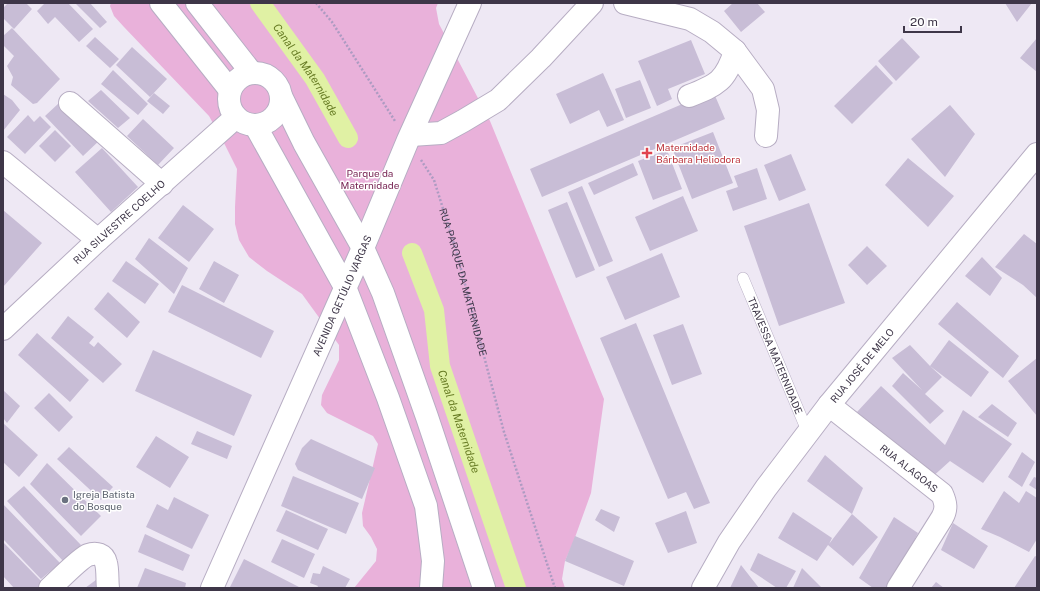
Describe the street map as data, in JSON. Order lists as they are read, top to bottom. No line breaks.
{"streets":{"street":["RUA SILVESTRE COELHO","AVENIDA GETÚLIO VARGAS","RUA JOSÉ DE MELO","RUA ALAGOAS"],"lane":["TRAVESSA MATERNIDADE"],"path":["RUA PARQUE DA MATERNIDADE"]},"crossings":[["RUA PARQUE DA MATERNIDADE","AVENIDA GETÚLIO VARGAS"],["TRAVESSA MATERNIDADE","RUA JOSÉ DE MELO"],["RUA JOSÉ DE MELO","RUA ALAGOAS"]],"water":["Canal da Maternidade"],"parks":["Parque da Maternidade"],"places":{"health":["Maternidade Bárbara Heliodora"],"other":["Igreja Batista do Bosque"]},"scale_bar":"20 m"}
